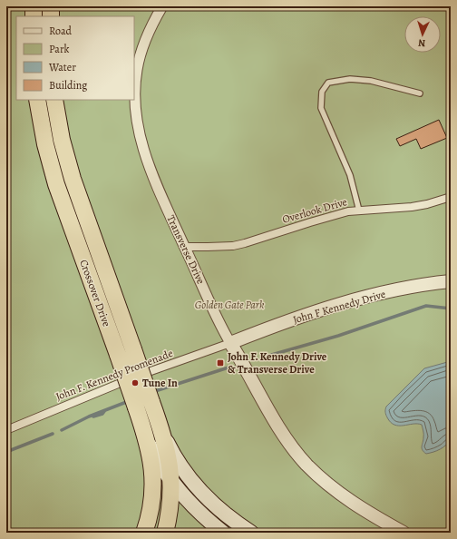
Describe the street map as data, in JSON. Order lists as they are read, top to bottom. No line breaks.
{"streets":{"highway":["Crossover Drive"],"street":["Overlook Drive","Transverse Drive","John F Kennedy Drive","John F. Kennedy Promenade"]},"crossings":[["Overlook Drive","Transverse Drive"],["Transverse Drive","John F Kennedy Drive"],["Transverse Drive","John F. Kennedy Promenade"],["John F Kennedy Drive","John F. Kennedy Promenade"]],"parks":["Golden Gate Park"],"places":{"transit":["John F. Kennedy Drive & Transverse Drive"],"other":["Tune In"]},"legend":["Road","Park","Water","Building"],"north":"bottom"}
